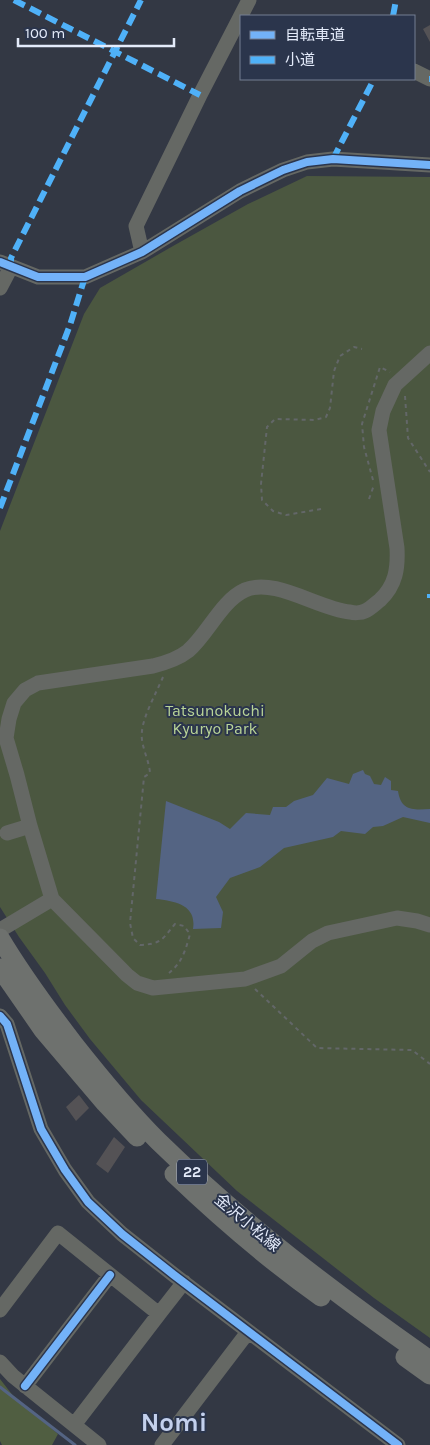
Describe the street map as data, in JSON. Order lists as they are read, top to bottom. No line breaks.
{"streets":{"main road":["22","金沢小松線"]},"districts":["Nomi"],"parks":["Tatsunokuchi Kyuryo Park"],"legend":["自転車道","小道"],"scale_bar":"100 m"}
